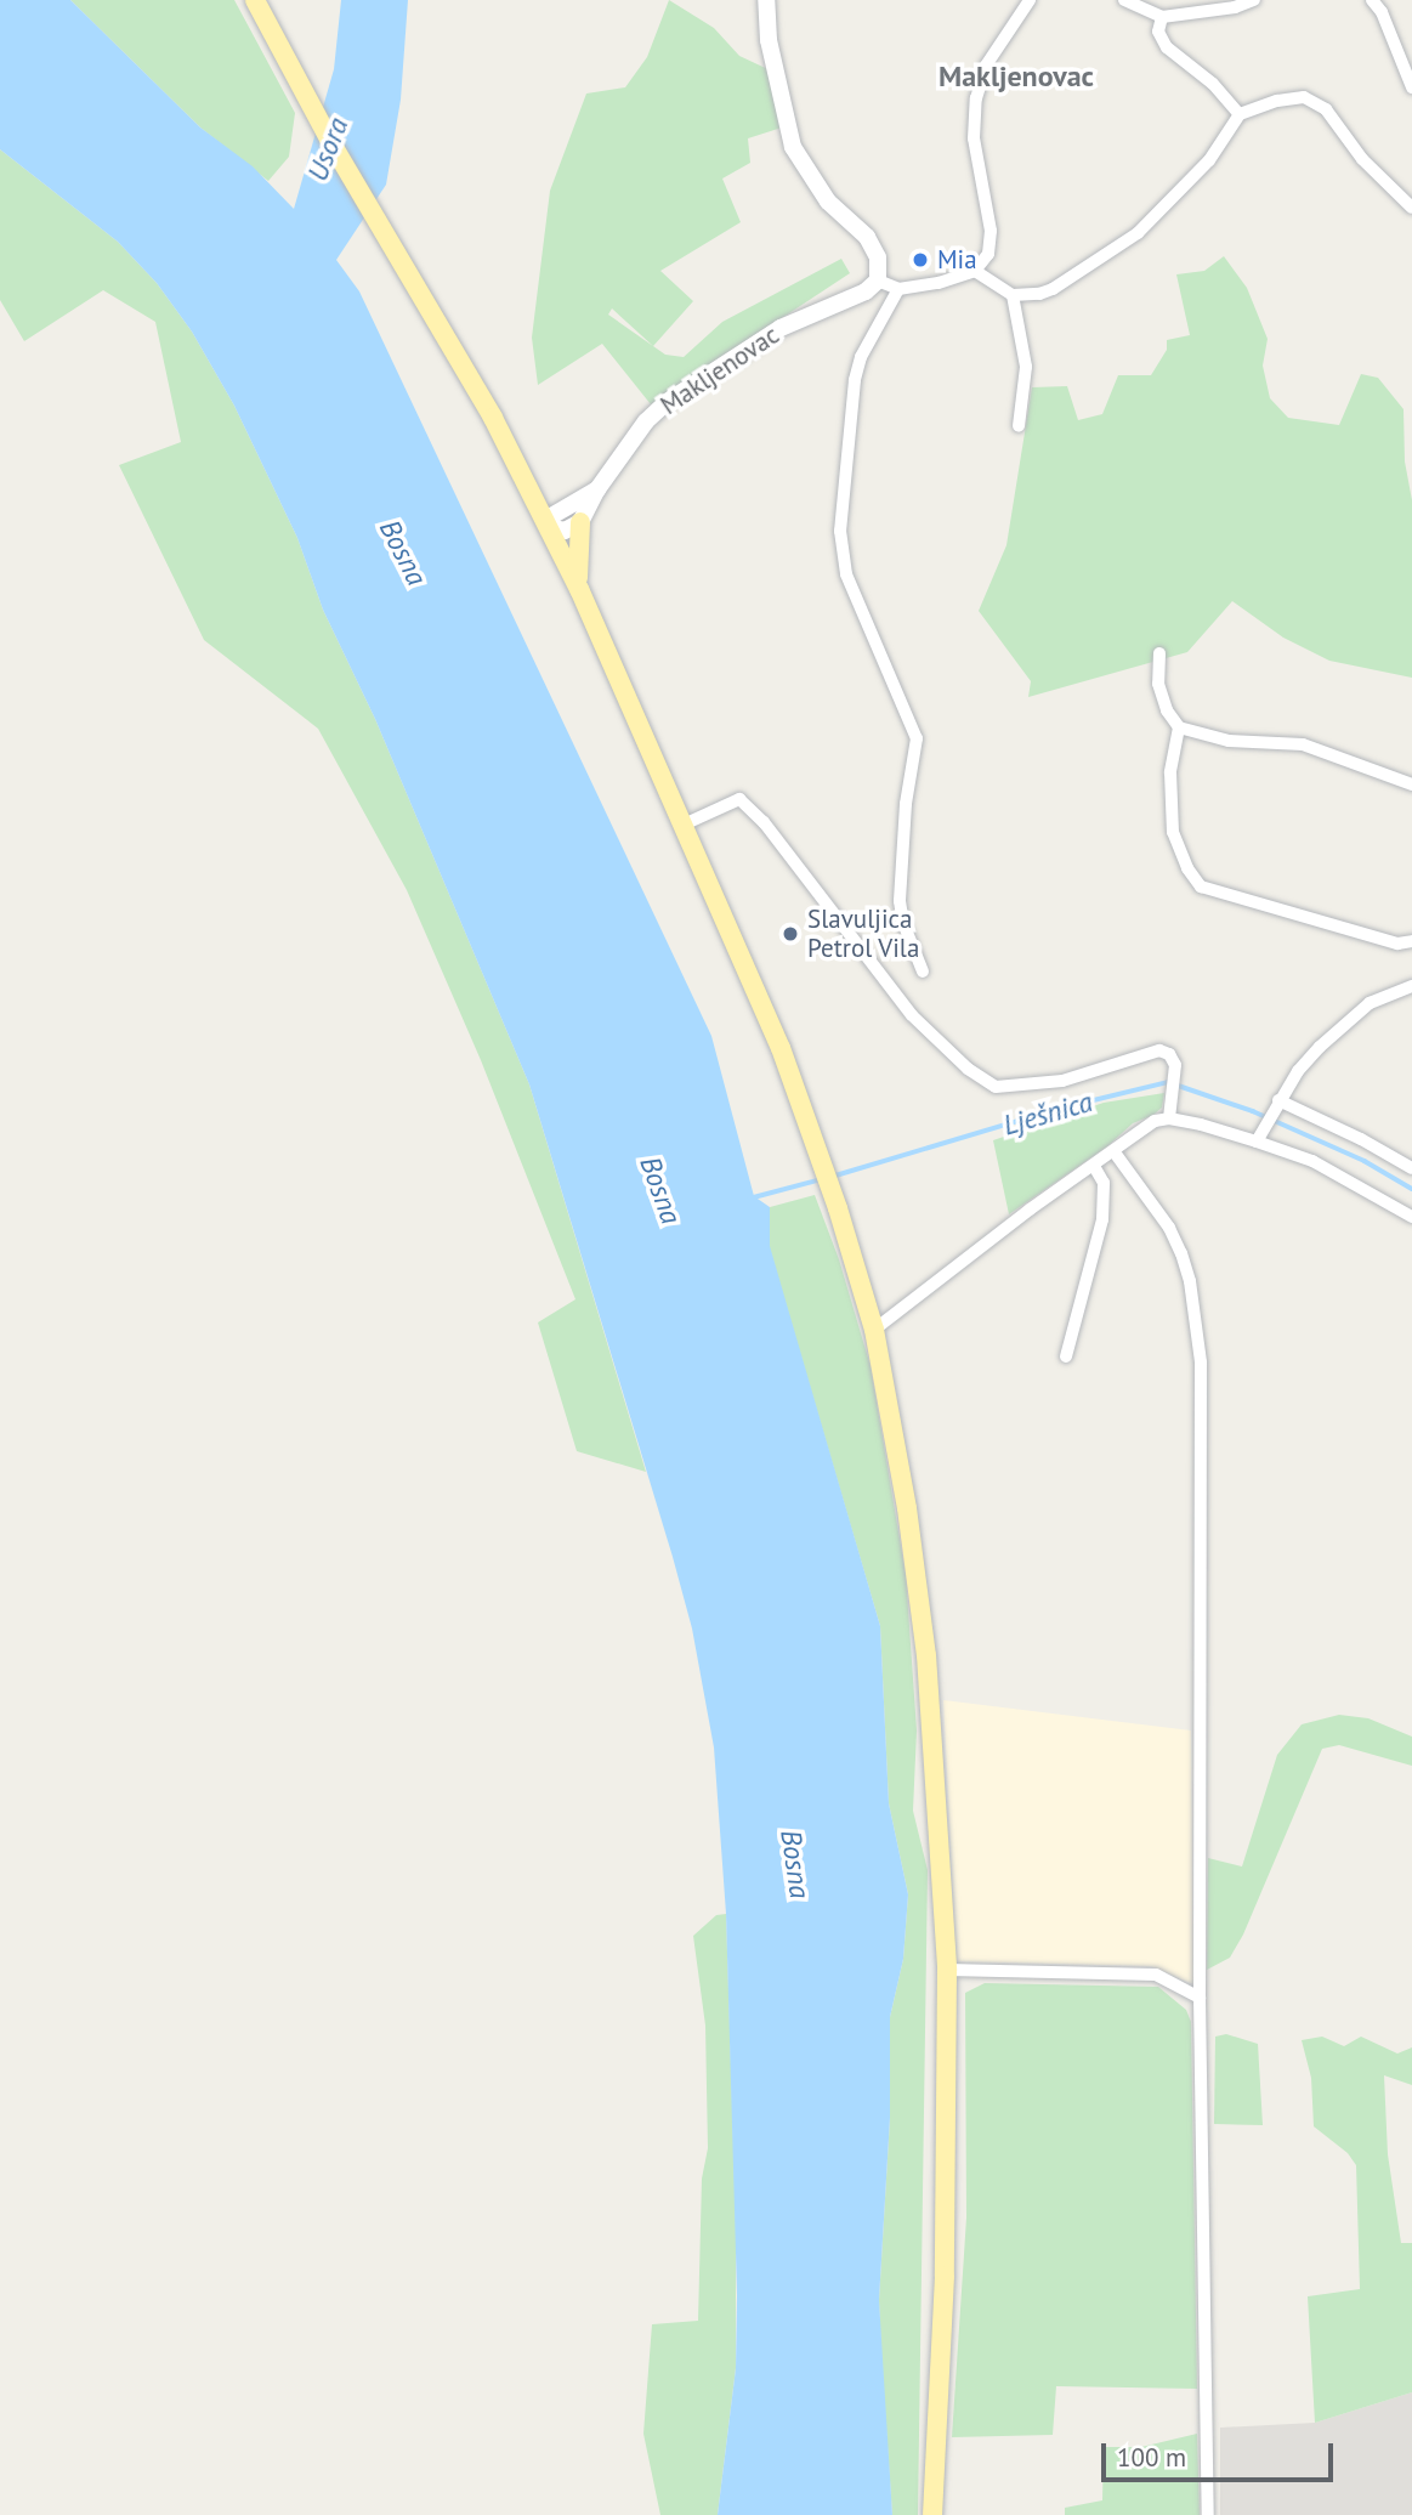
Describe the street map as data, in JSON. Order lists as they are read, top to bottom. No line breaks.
{"streets":{"street":["Makljenovac"]},"districts":["Makljenovac"],"water":["Usora","Bosna","Lješnica"],"places":["Mia","Slavuljica Petrol Vila"],"scale_bar":"100 m"}
